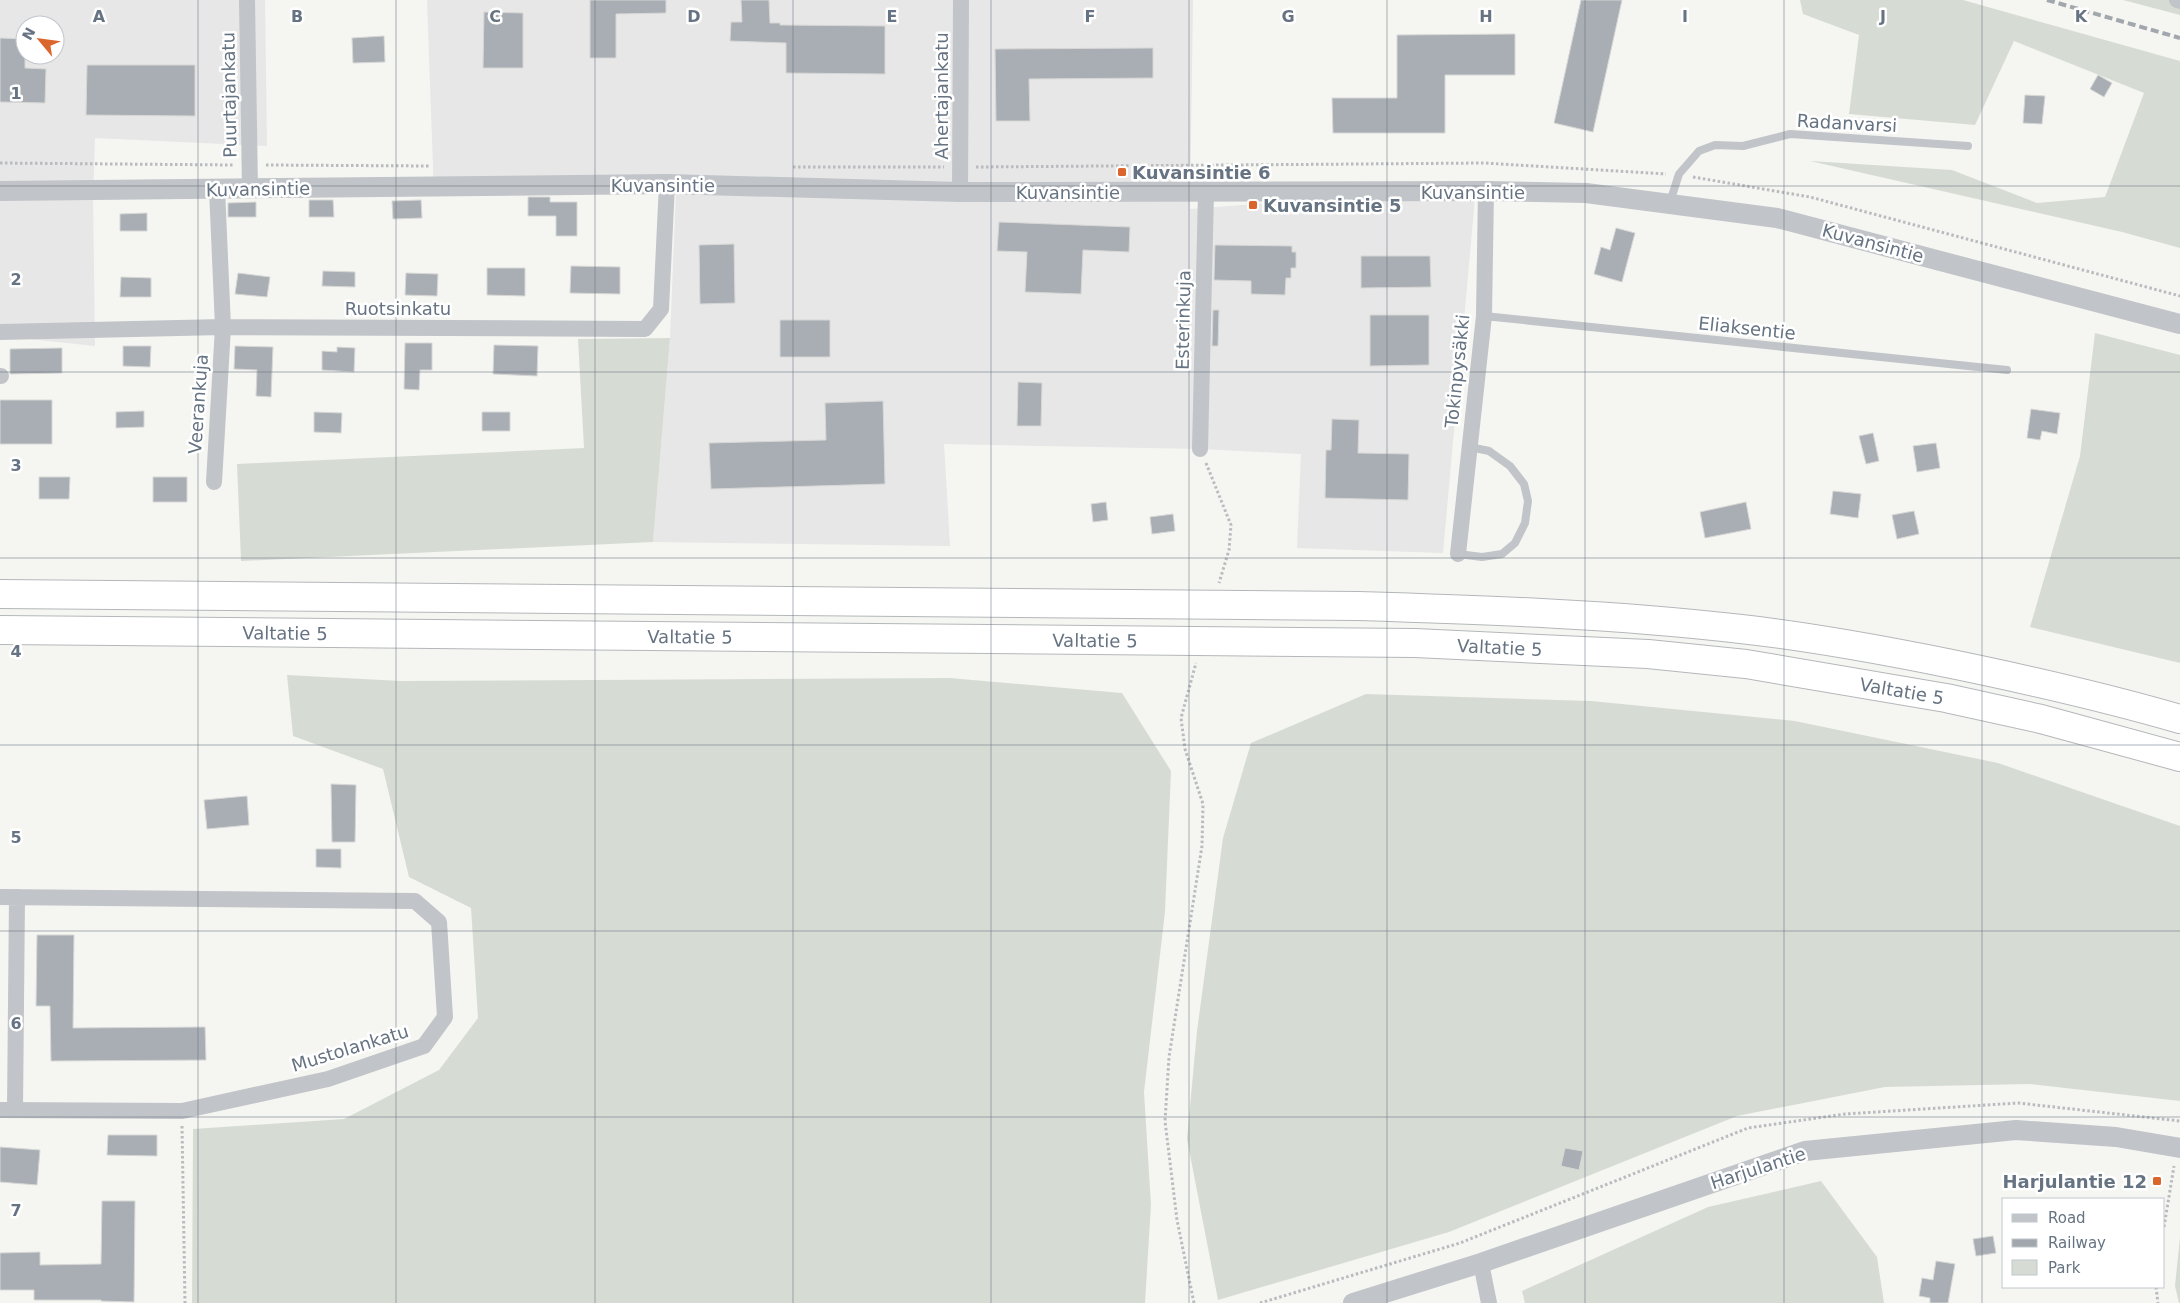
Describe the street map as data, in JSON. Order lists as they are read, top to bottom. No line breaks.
{"streets":{"highway":["Valtatie 5"],"street":["Puurtajankatu","Ahertajankatu","Kuvansintie","Ruotsinkatu","Esterinkuja","Tokinpysäkki","Veerankuja","Mustolankatu","Harjulantie"],"lane":["Radanvarsi","Eliaksentie"]},"crossings":[["Puurtajankatu","Kuvansintie"],["Ahertajankatu","Kuvansintie"],["Radanvarsi","Kuvansintie"],["Kuvansintie","Ruotsinkatu"],["Kuvansintie","Esterinkuja"],["Kuvansintie","Tokinpysäkki"],["Kuvansintie","Veerankuja"],["Ruotsinkatu","Veerankuja"],["Eliaksentie","Tokinpysäkki"]],"places":{"transit":["Kuvansintie 6","Kuvansintie 5","Harjulantie 12"]},"legend":["Road","Railway","Park"],"north":"top left","grid":{"columns":["A","B","C","D","E","F","G","H","I","J","K"],"rows":["1","2","3","4","5","6","7"]}}
